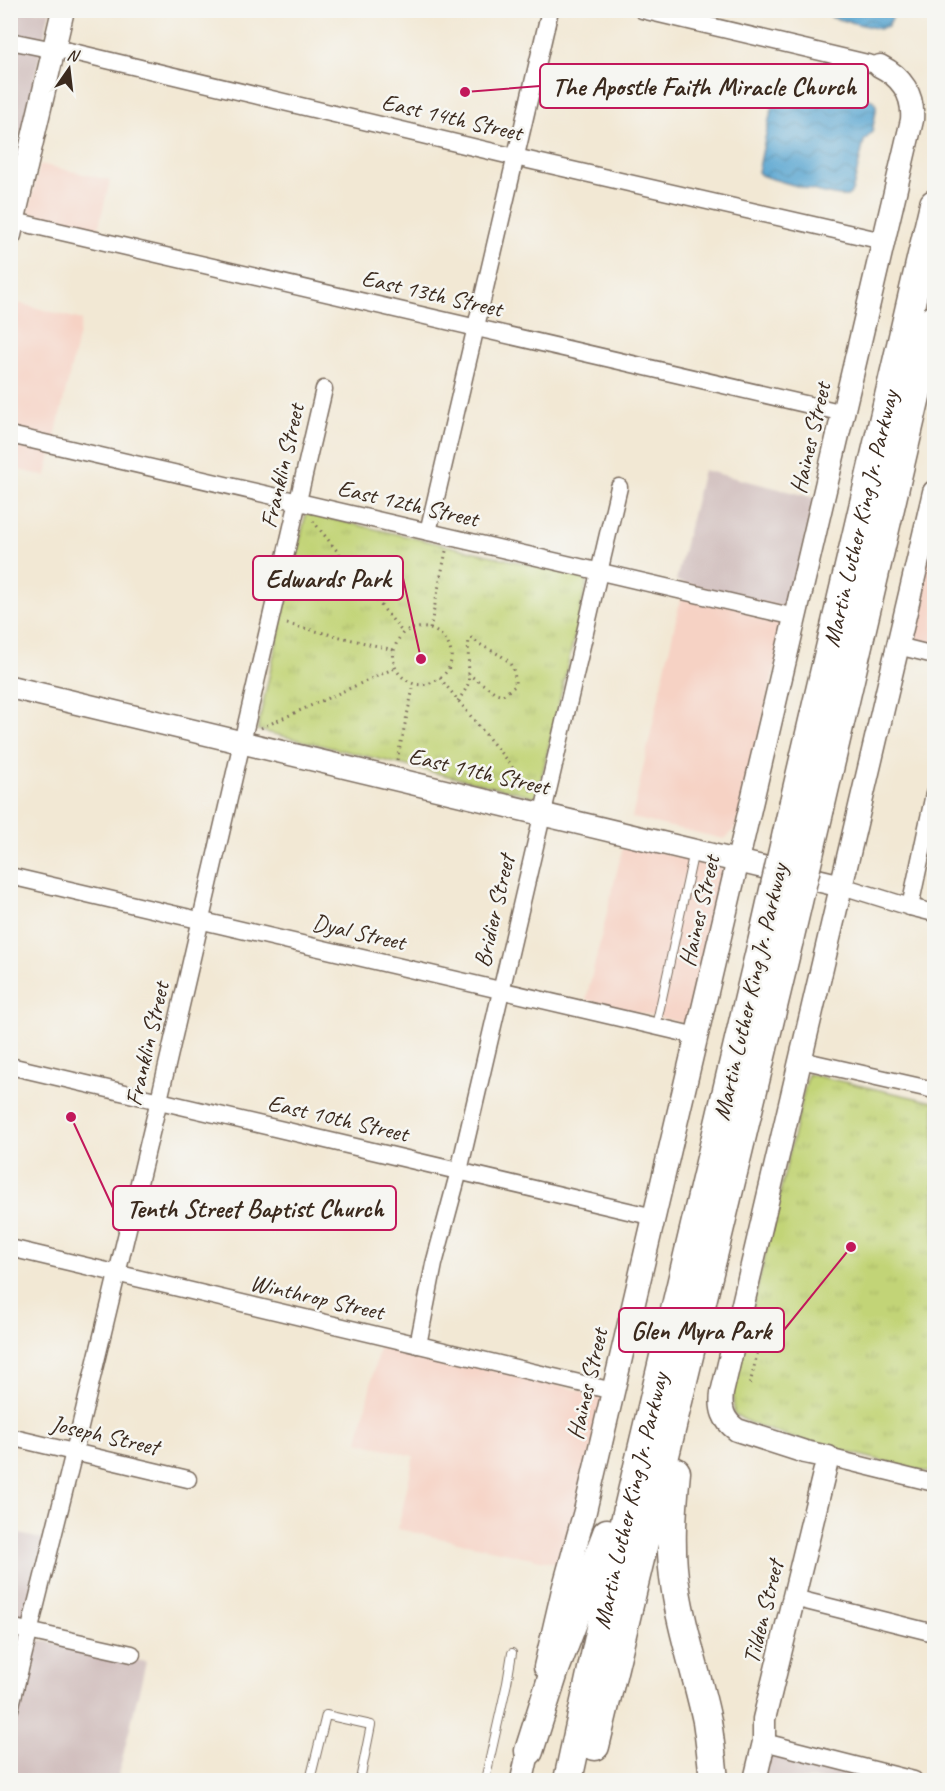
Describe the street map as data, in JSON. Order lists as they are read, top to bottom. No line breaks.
{"streets":{"highway":["Martin Luther King Jr. Parkway"],"street":["East 14th Street","East 13th Street","Haines Street","Franklin Street","East 12th Street","East 11th Street","Bridier Street","Dyal Street","East 10th Street","Winthrop Street","Joseph Street","Tilden Street"]},"crossings":[["East 14th Street","Haines Street"],["East 13th Street","Haines Street"],["Haines Street","East 12th Street"],["Haines Street","East 11th Street"],["Haines Street","Dyal Street"],["Haines Street","East 10th Street"],["Haines Street","Winthrop Street"],["Franklin Street","East 12th Street"],["Franklin Street","East 11th Street"],["Franklin Street","Dyal Street"],["Franklin Street","East 10th Street"],["Franklin Street","Winthrop Street"],["Franklin Street","Joseph Street"],["East 12th Street","Bridier Street"],["East 11th Street","Bridier Street"],["Bridier Street","Dyal Street"],["Bridier Street","East 10th Street"],["Bridier Street","Winthrop Street"]],"places":["The Apostle Faith Miracle Church","Edwards Park","Tenth Street Baptist Church","Glen Myra Park"],"north":"top"}
